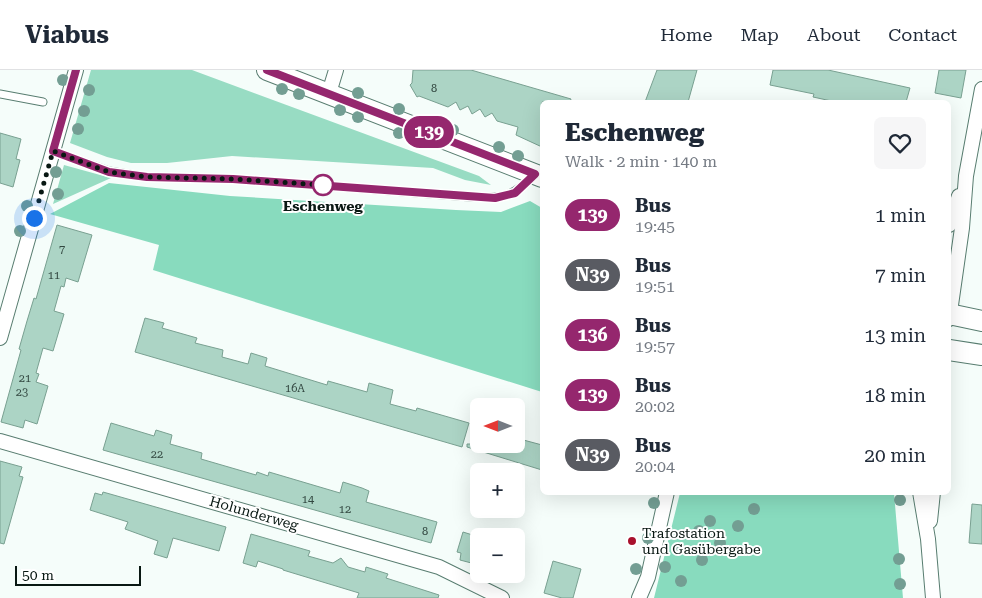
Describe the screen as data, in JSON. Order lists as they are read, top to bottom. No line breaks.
{"streets":{"street":["Holunderweg"]},"places":["Eschenweg","Trafostation und Gasübergabe"],"lines":["bus line 139"],"house_numbers":["8","7","11","21","16A","23","22","14","12","8"],"scale_bar":"50 m","north":"left","page":{"header":"Viabus","nav":["Home","Map","About","Contact"],"on_map":"139","heading":["Eschenweg","Walk · 2 min · 140 m"],"list":[{"mark":"139","name":"Bus","note":"19:45","value":"1 min"},{"mark":"N39","name":"Bus","note":"19:51","value":"7 min"},{"mark":"136","name":"Bus","note":"19:57","value":"13 min"},{"mark":"139","name":"Bus","note":"20:02","value":"18 min"},{"mark":"N39","name":"Bus","note":"20:04","value":"20 min"}],"map_buttons":["+","−"],"scale":"50 m"}}
